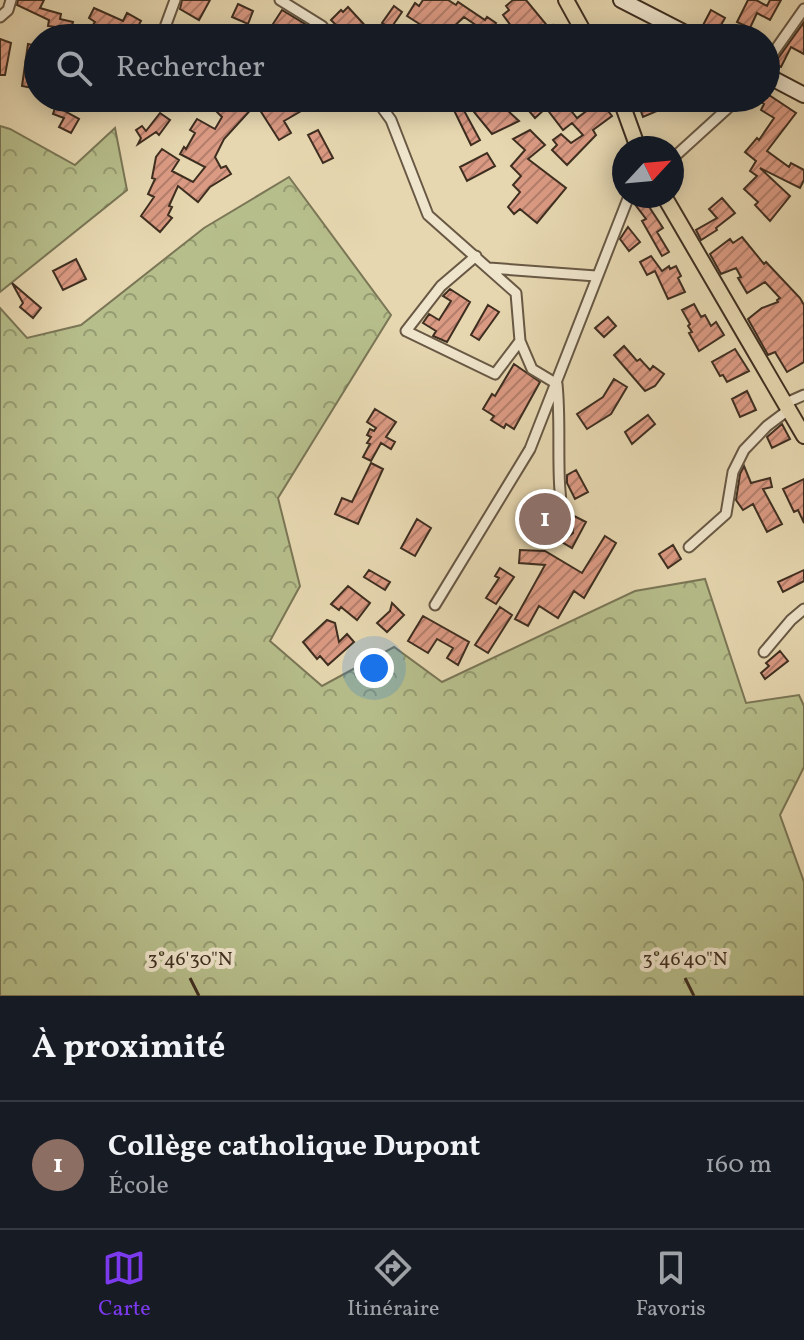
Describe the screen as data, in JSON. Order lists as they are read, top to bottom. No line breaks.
{"north":"top right","page":{"search":"Rechercher","pins":"1","heading":"À proximité","list":[{"mark":"1","name":"Collège catholique Dupont","note":"École","value":"160 m"}],"nav":["Carte","Itinéraire","Favoris"]},"coordinates":["3°46'30\"N","3°46'40\"N"]}
